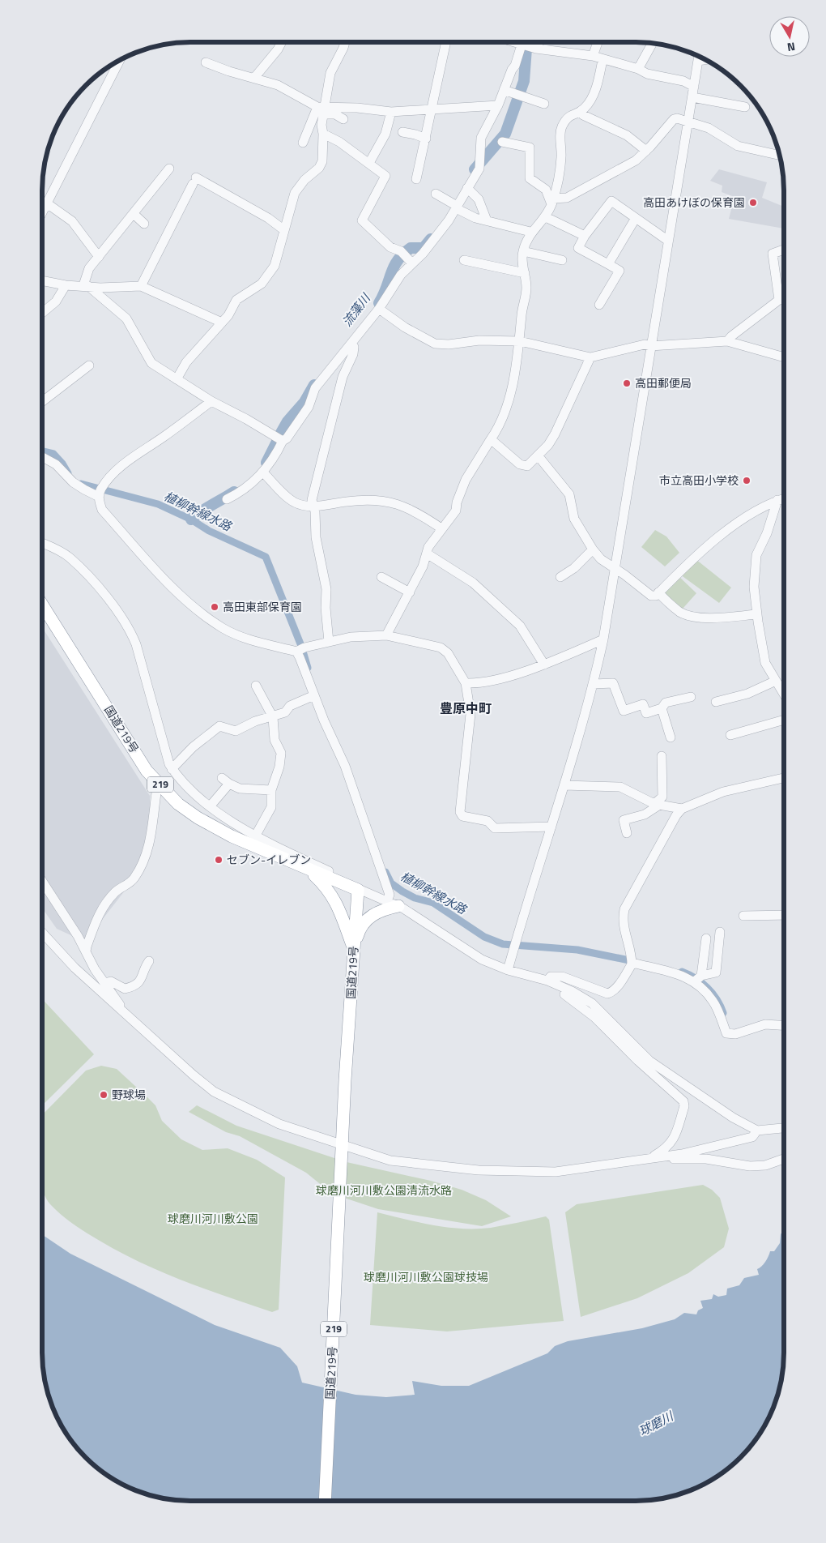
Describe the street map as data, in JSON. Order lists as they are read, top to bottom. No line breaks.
{"streets":{"highway":["国道219号","219"]},"districts":["豊原中町"],"water":["流藻川","植柳幹線水路","球磨川"],"parks":["球磨川河川敷公園清流水路","球磨川河川敷公園","球磨川河川敷公園球技場"],"places":["高田あけぼの保育園","高田郵便局","市立高田小学校","高田東部保育園","セブン-イレブン","野球場"],"north":"bottom"}
